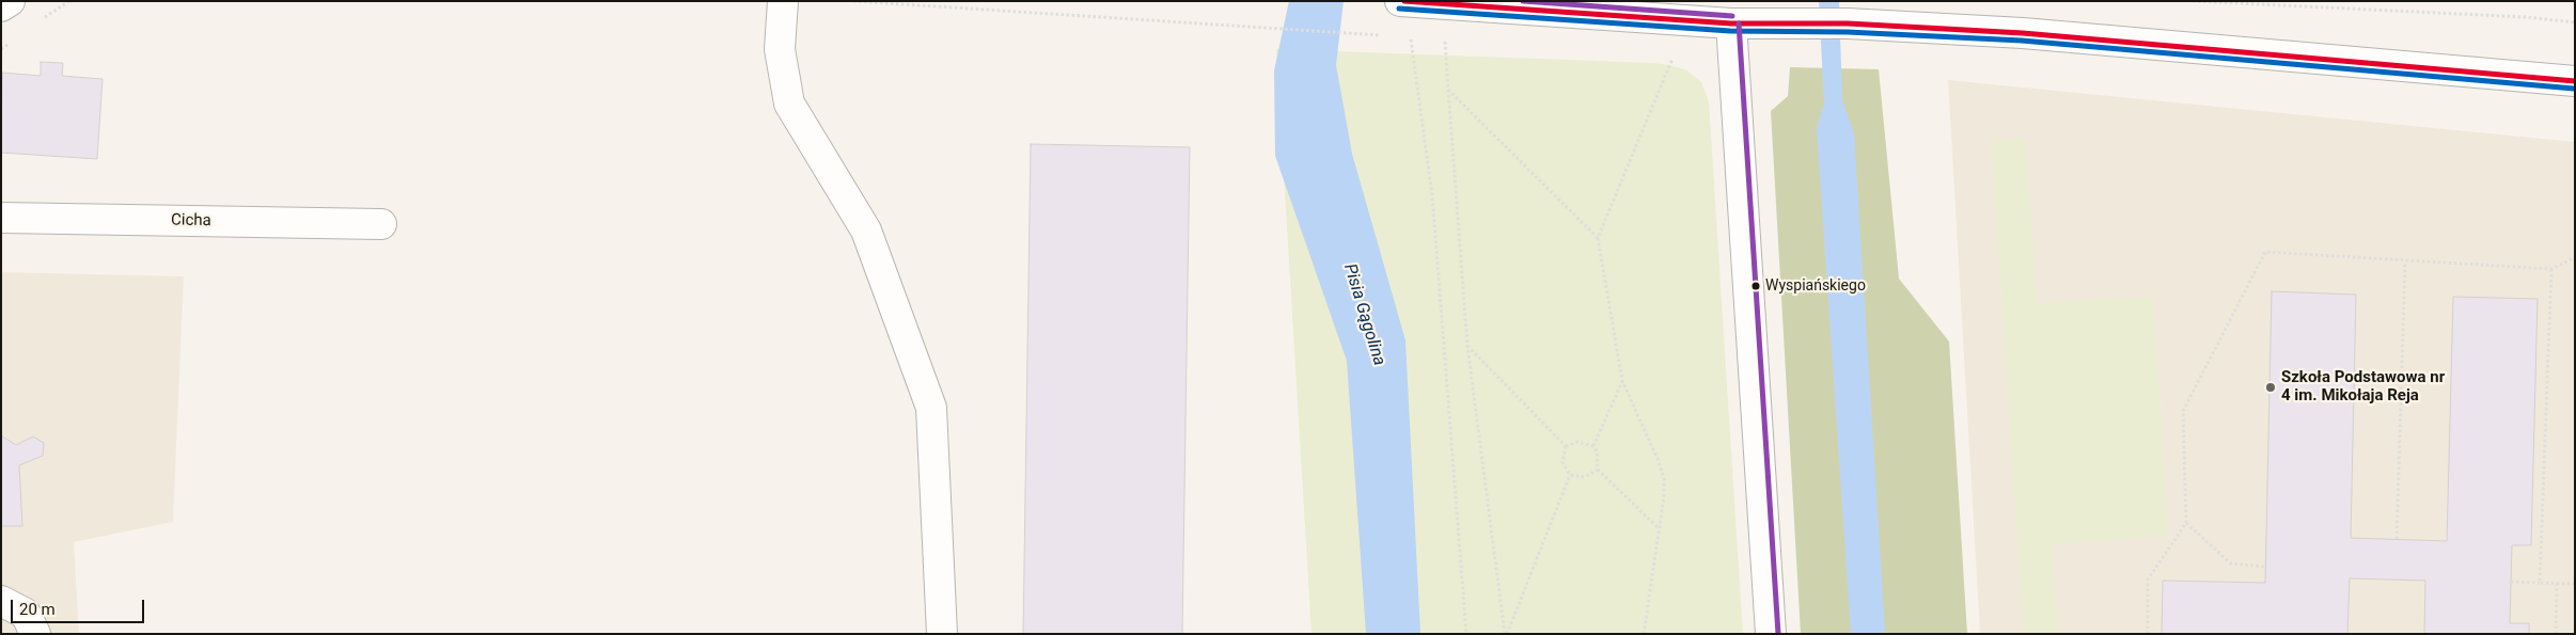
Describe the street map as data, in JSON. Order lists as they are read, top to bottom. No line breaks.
{"streets":{"street":["Cicha"]},"water":["Pisia Gągolina"],"places":["Wyspiańskiego","Szkoła Podstawowa nr 4 im. Mikołaja Reja"],"scale_bar":"20 m"}
